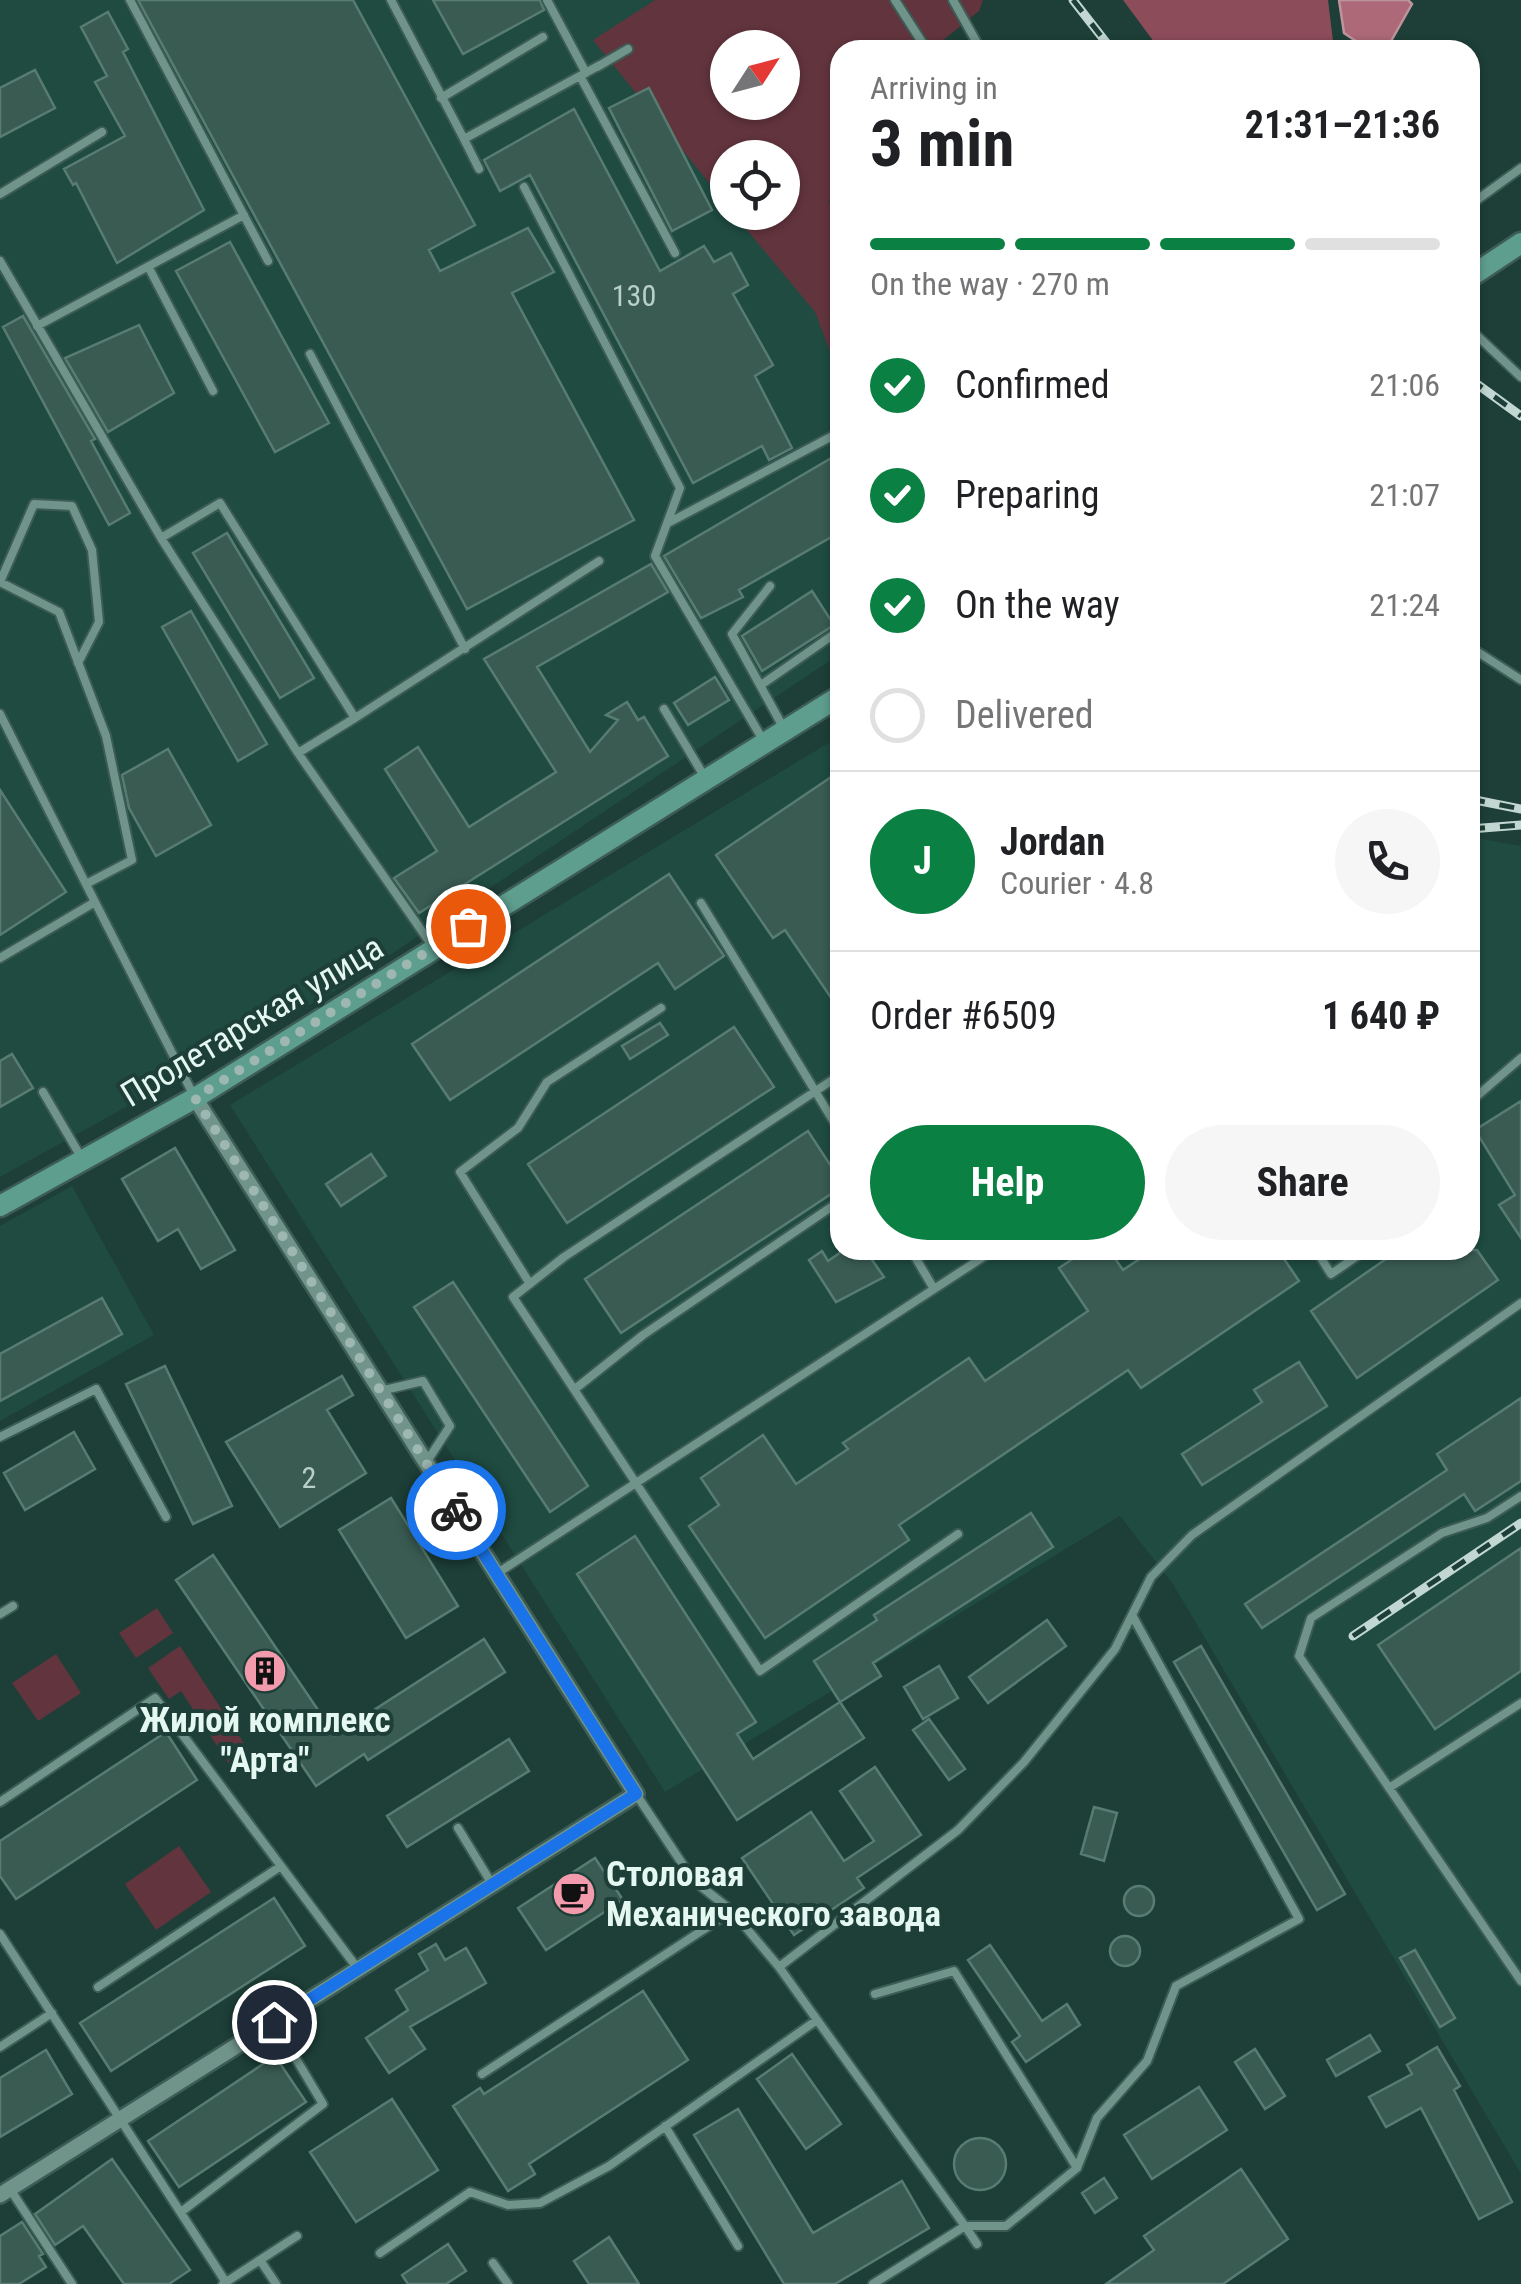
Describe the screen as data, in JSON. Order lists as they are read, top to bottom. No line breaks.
{"streets":{"street":["Пролетарская улица"]},"places":{"building":["Жилой комплекс \"Арта\""],"cafe":["Столовая Механического завода"]},"house_numbers":["130","2"],"north":"top right","page":{"heading":["3 min","Arriving in","21:31–21:36"],"panel":["Jordan","Courier · 4.8","Order #6509","1 640 ₽"],"bar":"On the way · 270 m","list":[["Confirmed","21:06"],["Preparing","21:07"],["On the way","21:24"],"Delivered"],"round":"J","buttons":["Help","Share"]}}
